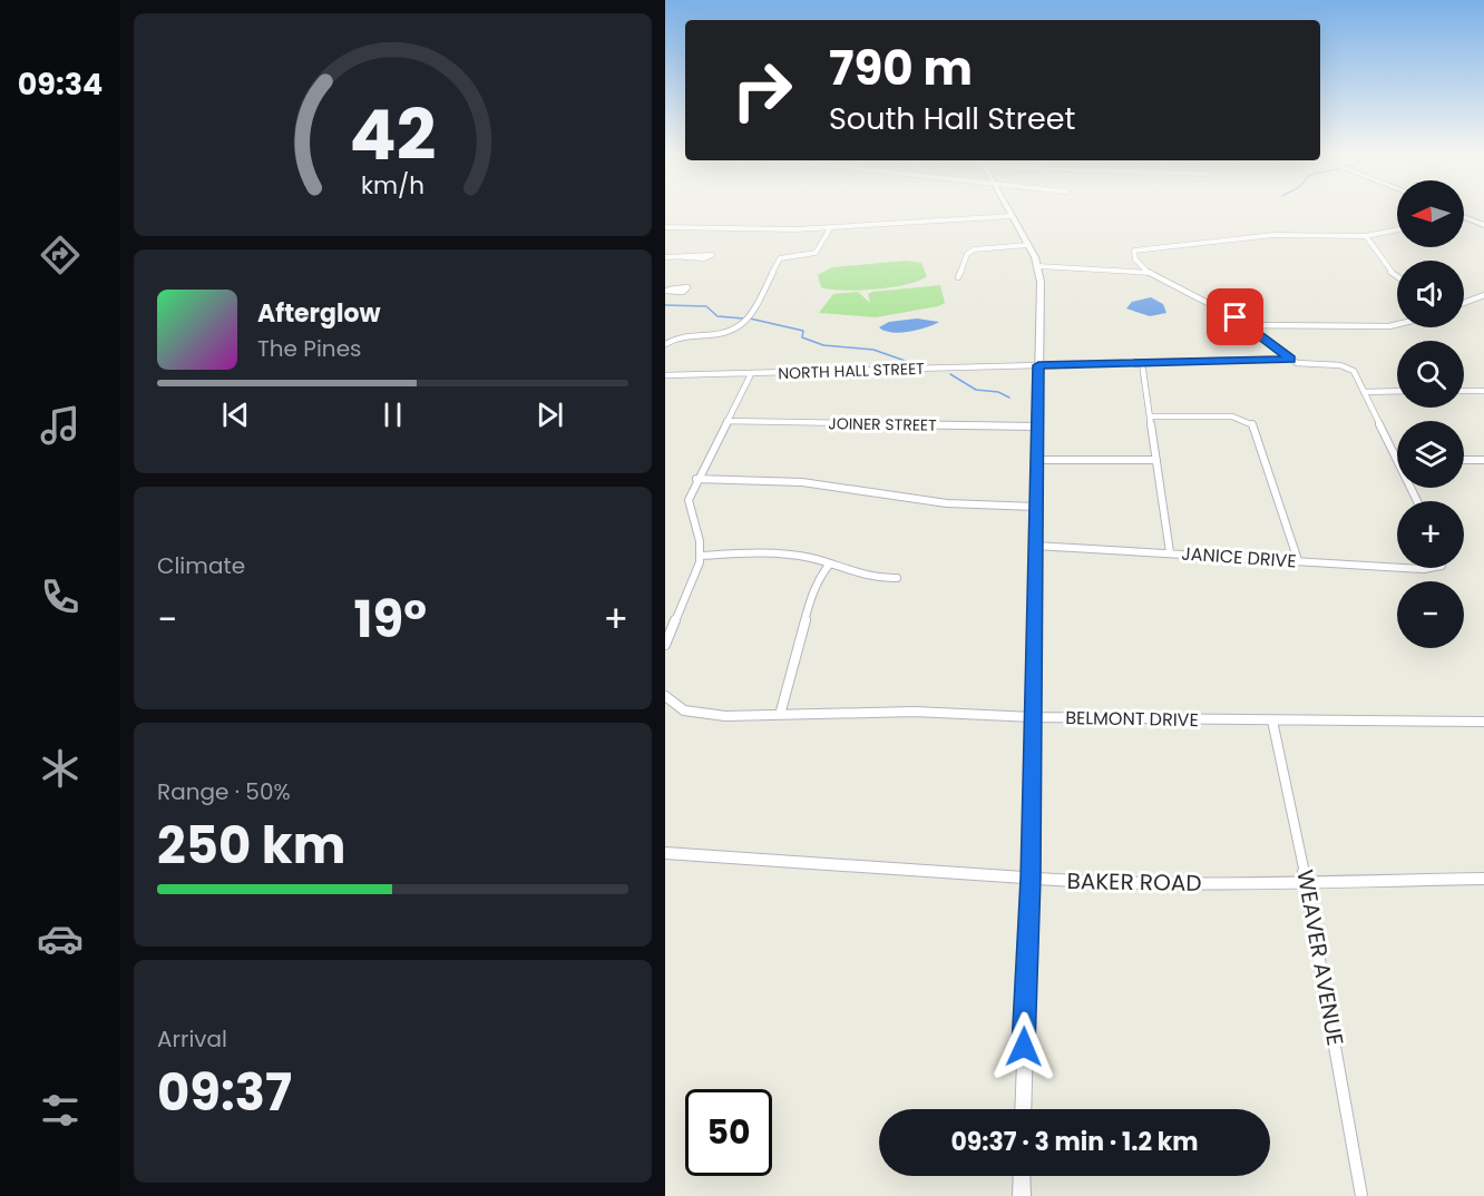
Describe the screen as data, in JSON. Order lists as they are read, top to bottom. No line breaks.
{"streets":{"main road":["BAKER ROAD"],"street":["NORTH HALL STREET","JOINER STREET","JANICE DRIVE","BELMONT DRIVE","WEAVER AVENUE"]},"crossings":[["BELMONT DRIVE","WEAVER AVENUE"],["BAKER ROAD","WEAVER AVENUE"]],"north":"left","page":{"tabs":"09:34","turn":["790 m","South Hall Street"],"map_buttons":["+","−"],"song":["Afterglow","The Pines"],"tile":["Climate",["Range · 50%","250 km"],["Arrival","09:37"]],"heat":["−","19°","+"],"limit":"50","trip":"09:37 · 3 min · 1.2 km","gauge":["42","km/h"]}}
